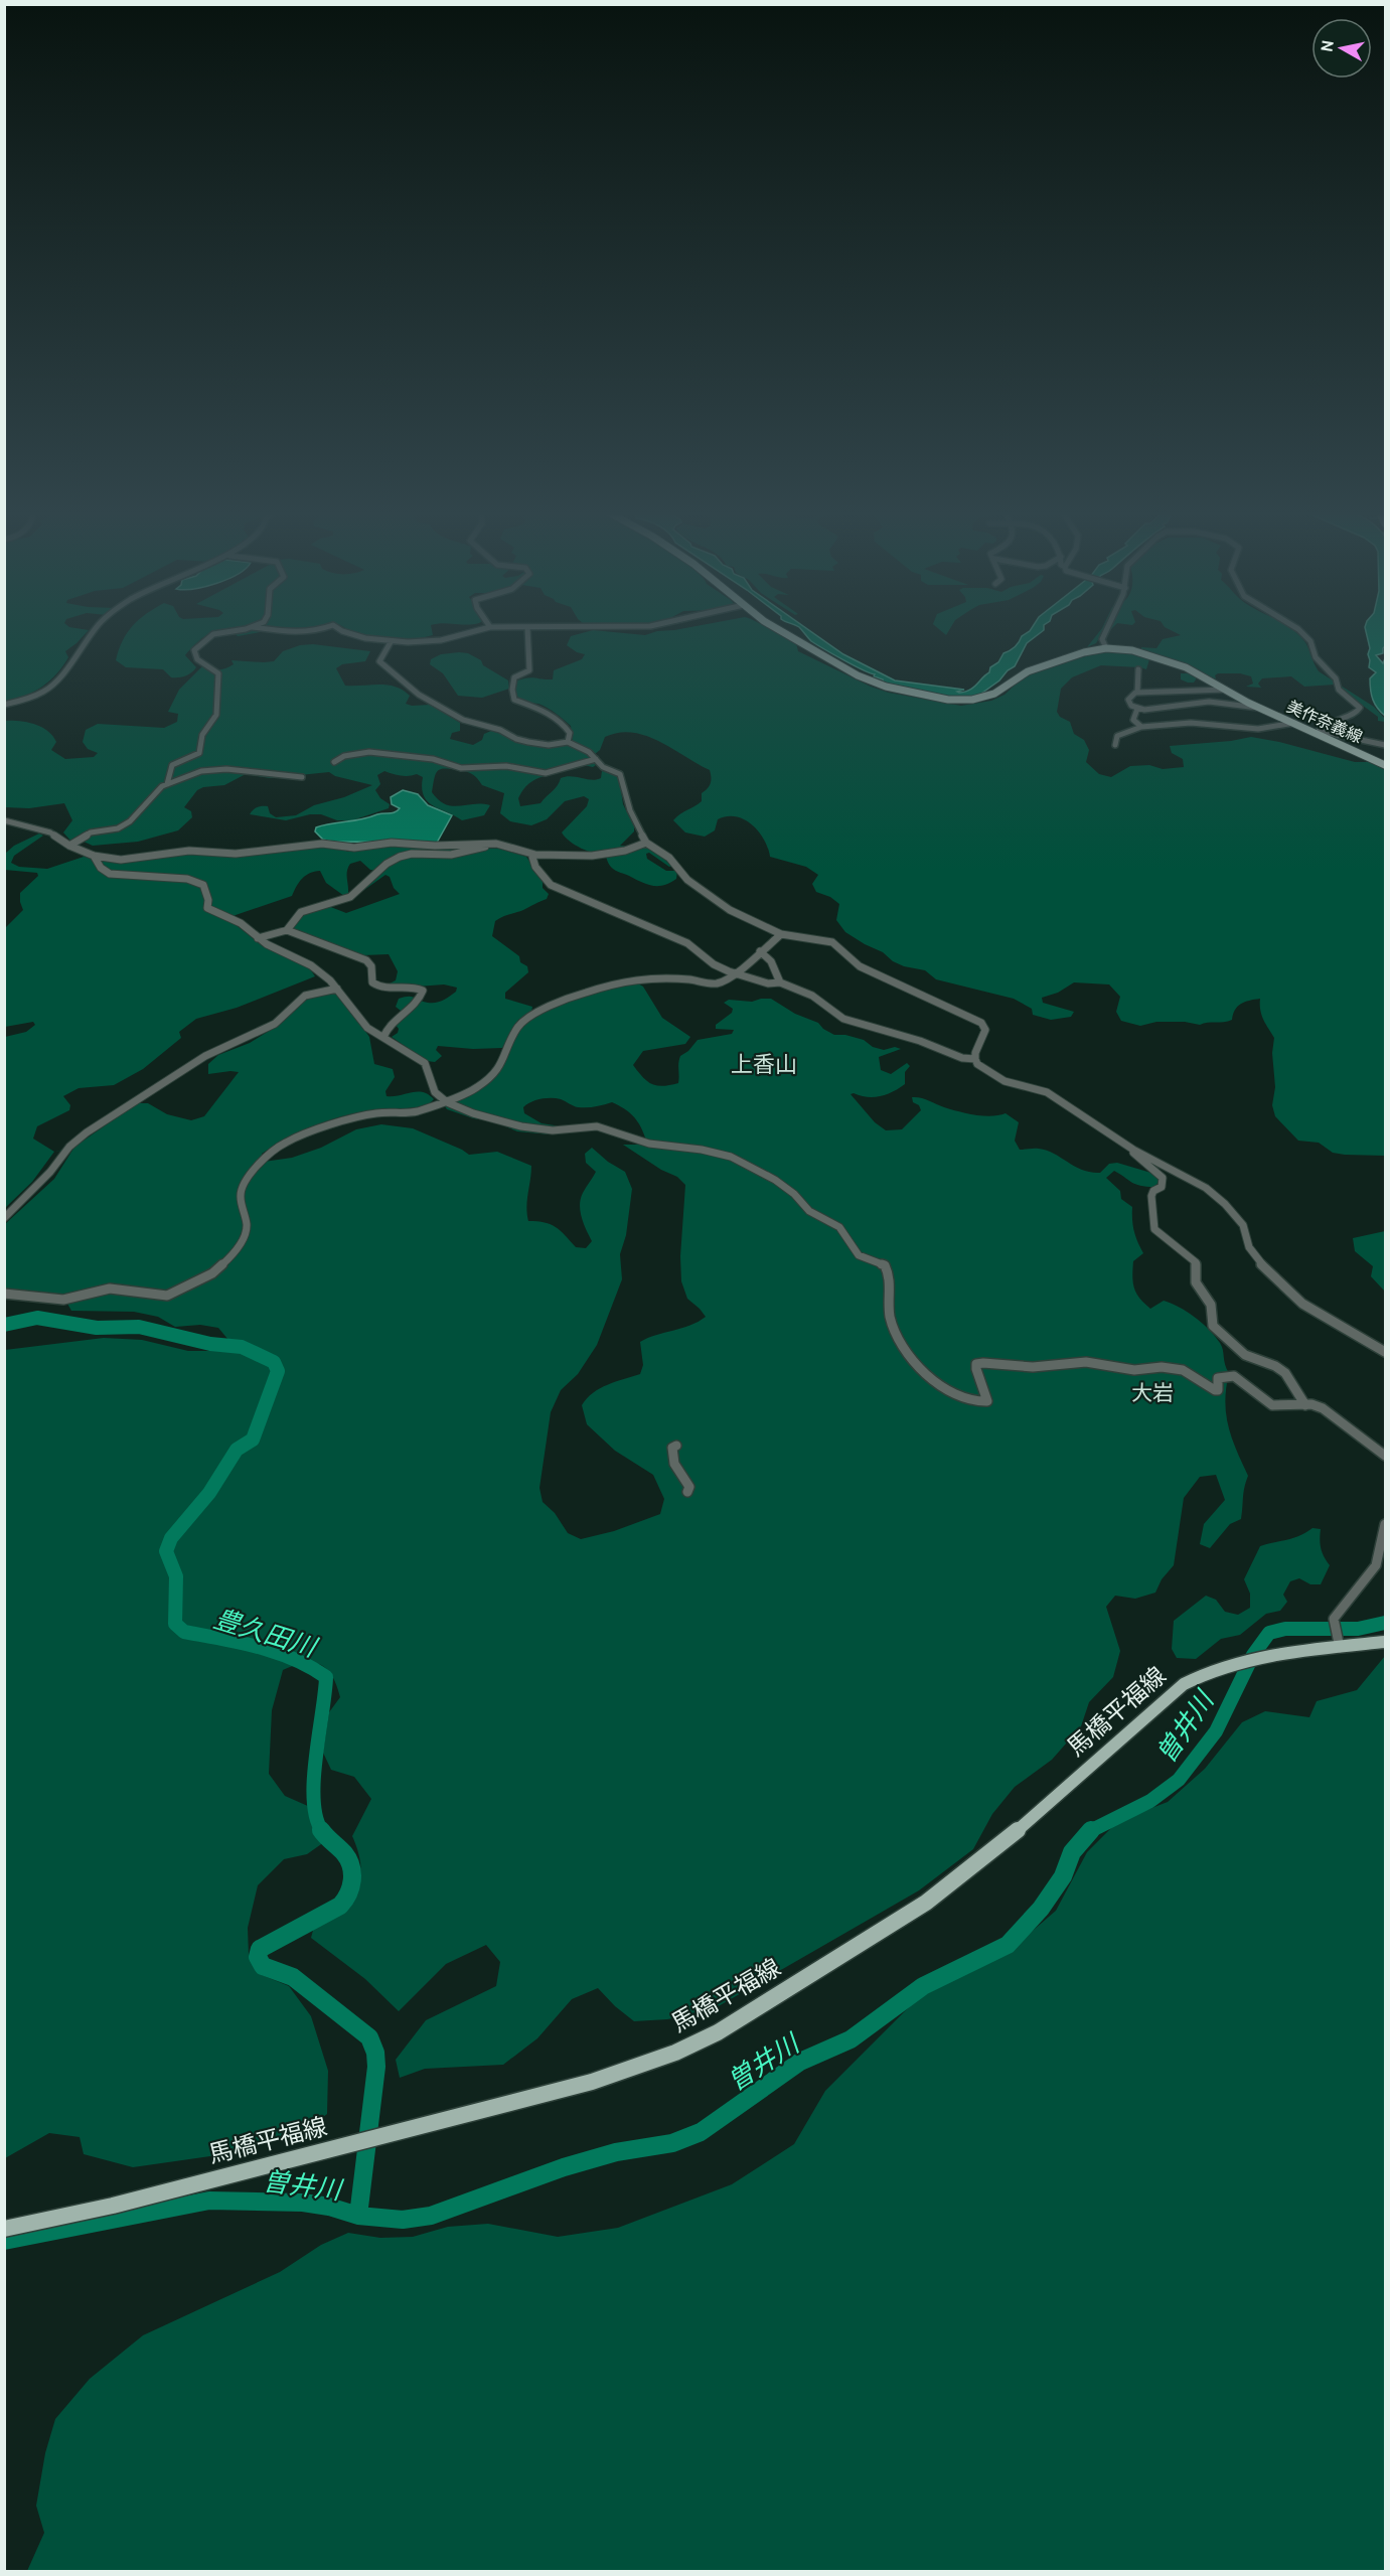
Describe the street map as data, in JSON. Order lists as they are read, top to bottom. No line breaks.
{"streets":{"main road":["美作奈義線","馬橋平福線"]},"districts":["上香山","大岩"],"water":["豊久田川","曽井川"],"north":"left"}
